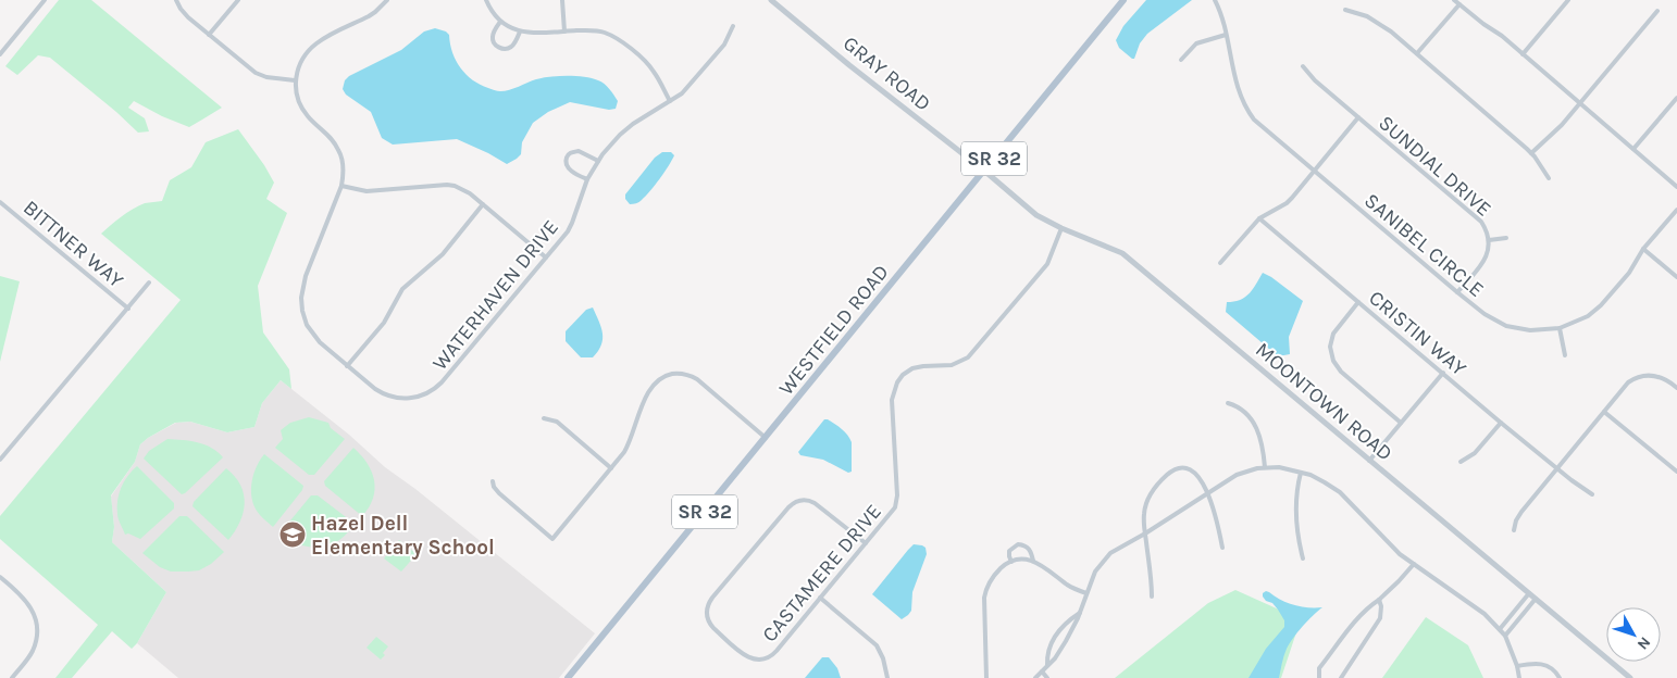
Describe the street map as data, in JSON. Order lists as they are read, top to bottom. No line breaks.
{"streets":{"main road":["SR 32","WESTFIELD ROAD"],"street":["GRAY ROAD","SUNDIAL DRIVE","BITTNER WAY","SANIBEL CIRCLE","WATERHAVEN DRIVE","CRISTIN WAY","MOONTOWN ROAD","CASTAMERE DRIVE"]},"crossings":[["GRAY ROAD","WESTFIELD ROAD"],["GRAY ROAD","MOONTOWN ROAD"],["SUNDIAL DRIVE","SANIBEL CIRCLE"],["WESTFIELD ROAD","MOONTOWN ROAD"],["MOONTOWN ROAD","CASTAMERE DRIVE"]],"places":{"school or university":["Hazel Dell Elementary School"]},"north":"bottom right"}
